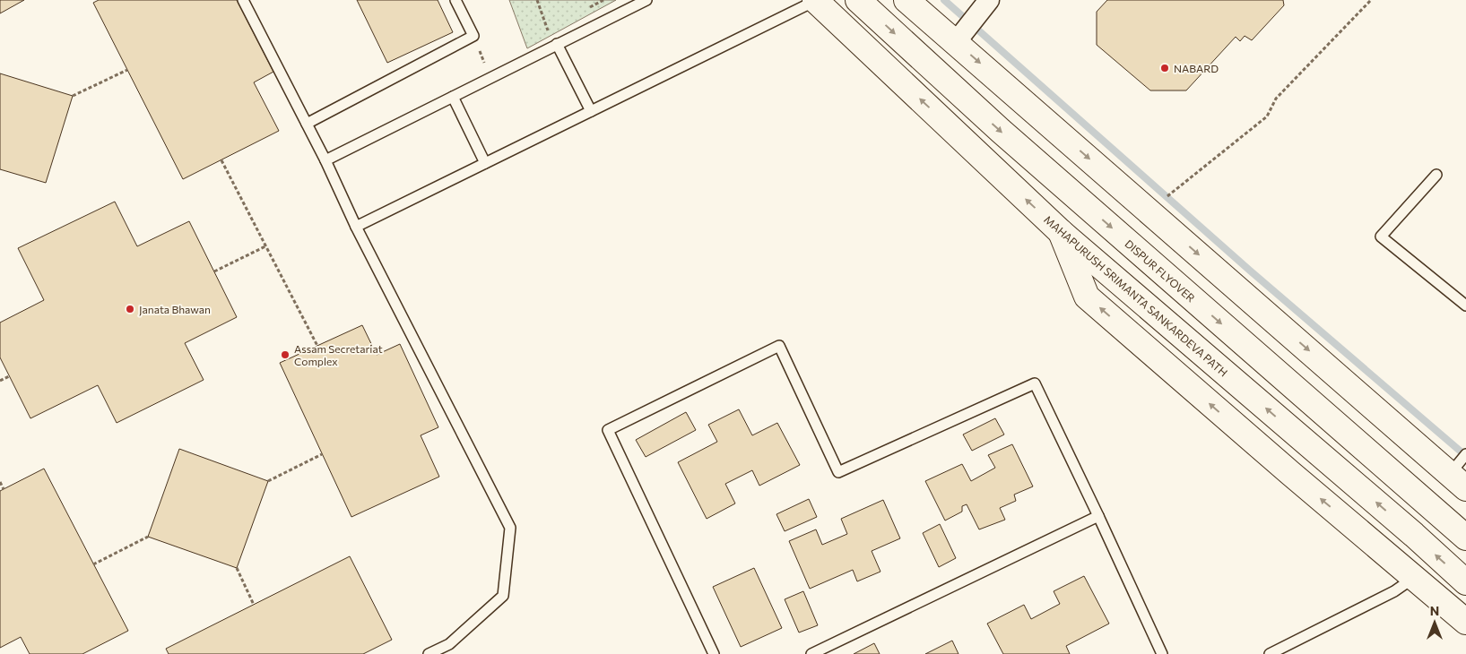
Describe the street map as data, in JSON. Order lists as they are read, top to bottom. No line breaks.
{"streets":{"main road":["DISPUR FLYOVER","MAHAPURUSH SRIMANTA SANKARDEVA PATH"]},"places":["NABARD","Janata Bhawan","Assam Secretariat Complex"],"north":"top"}
